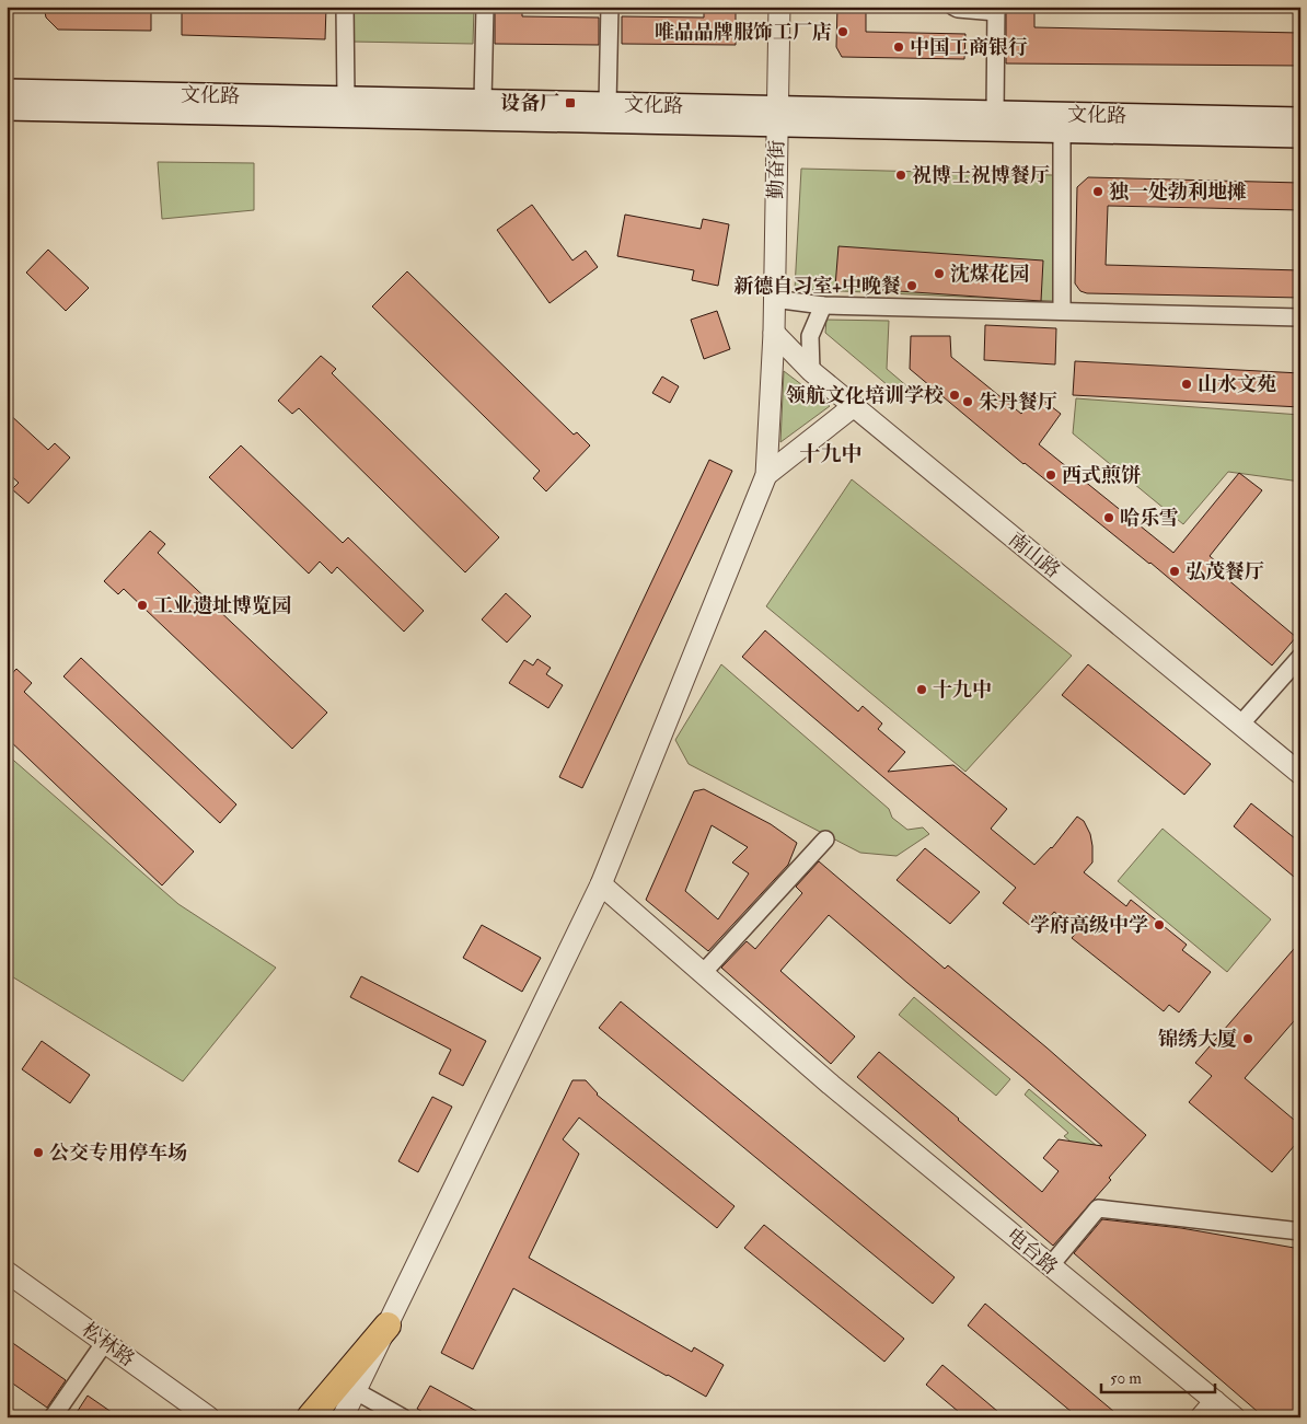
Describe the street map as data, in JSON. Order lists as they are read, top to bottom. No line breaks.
{"streets":{"main road":["文化路"],"street":["勤奋街","南山路","电台路","松林路"]},"crossings":[["文化路","勤奋街"],["勤奋街","南山路"]],"districts":["十九中"],"places":{"other":["唯品品牌服饰工厂店","中国工商银行","祝博士祝博餐厅","独一处勃利地摊","沈煤花园","新德自习室+中晚餐","山水文苑","领航文化培训学校","朱丹餐厅","西式煎饼","哈乐雪","弘茂餐厅","工业遗址博览园","十九中","学府高级中学","锦绣大厦","公交专用停车场"],"transit":["设备厂"]},"scale_bar":"50 m"}
